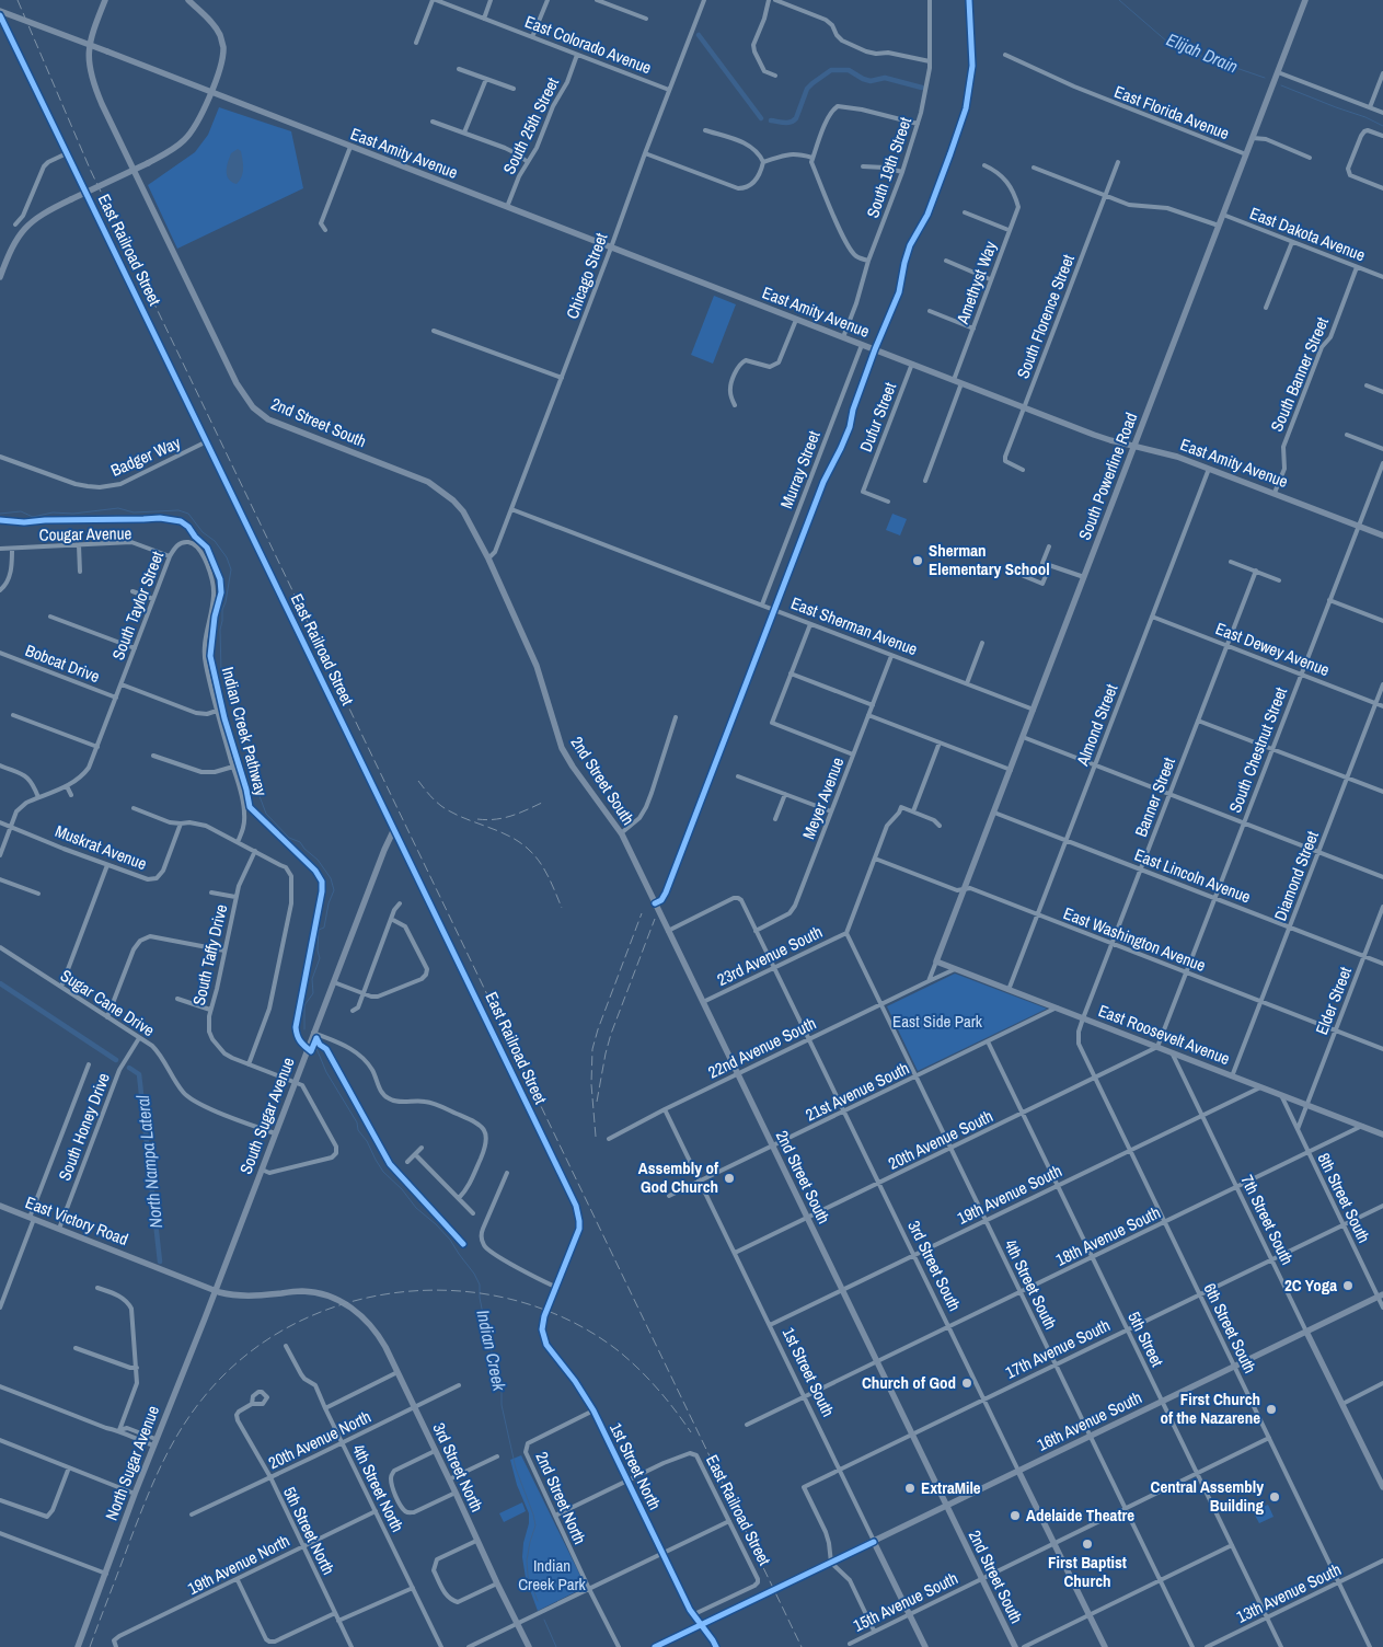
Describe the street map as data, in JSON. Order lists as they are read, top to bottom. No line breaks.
{"streets":{"street":["East Colorado Avenue","East Florida Avenue","South 25th Street","East Amity Avenue","South 19th Street","East Dakota Avenue","East Railroad Street","Chicago Street","Amethyst Way","South Florence Street","South Banner Street","Dufur Street","2nd Street South","Badger Way","Murray Street","South Powerline Road","Cougar Avenue","South Taylor Street","East Sherman Avenue","East Dewey Avenue","Bobcat Drive","Almond Street","South Chestnut Street","Banner Street","Meyer Avenue","Muskrat Avenue","East Lincoln Avenue","Diamond Street","East Washington Avenue","South Taffy Drive","23rd Avenue South","Elder Street","Sugar Cane Drive","East Roosevelt Avenue","22nd Avenue South","21st Avenue South","South Sugar Avenue","South Honey Drive","20th Avenue South","19th Avenue South","8th Street South","7th Street South","East Victory Road","18th Avenue South","3rd Street South","4th Street South","6th Street South","5th Street","17th Avenue South","1st Street South","16th Avenue South","20th Avenue North","North Sugar Avenue","1st Street North","3rd Street North","4th Street North","2nd Street North","5th Street North","19th Avenue North","13th Avenue South","15th Avenue South"],"cycle path":["Indian Creek Pathway"]},"crossings":[["East Colorado Avenue","South 25th Street"],["East Colorado Avenue","Chicago Street"],["East Florida Avenue","South Powerline Road"],["South 25th Street","East Amity Avenue"],["East Amity Avenue","South 19th Street"],["East Amity Avenue","Chicago Street"],["East Amity Avenue","Amethyst Way"],["East Amity Avenue","South Florence Street"],["East Amity Avenue","South Banner Street"],["East Amity Avenue","Dufur Street"],["East Amity Avenue","Murray Street"],["East Amity Avenue","South Powerline Road"],["East Amity Avenue","Almond Street"],["East Amity Avenue","South Chestnut Street"],["East Dakota Avenue","South Banner Street"],["East Dakota Avenue","South Powerline Road"],["East Railroad Street","Badger Way"],["East Railroad Street","South Sugar Avenue"],["East Railroad Street","1st Street North"],["Chicago Street","2nd Street South"],["Chicago Street","East Sherman Avenue"],["2nd Street South","23rd Avenue South"],["2nd Street South","22nd Avenue South"],["2nd Street South","21st Avenue South"],["2nd Street South","20th Avenue South"],["2nd Street South","19th Avenue South"],["2nd Street South","18th Avenue South"],["2nd Street South","3rd Street South"],["2nd Street South","17th Avenue South"],["2nd Street South","16th Avenue South"],["2nd Street South","15th Avenue South"],["Murray Street","East Sherman Avenue"],["South Powerline Road","East Sherman Avenue"],["South Powerline Road","East Lincoln Avenue"],["South Powerline Road","East Washington Avenue"],["South Powerline Road","East Roosevelt Avenue"],["Cougar Avenue","South Taylor Street"],["South Taylor Street","Bobcat Drive"],["South Taylor Street","Muskrat Avenue"],["East Sherman Avenue","Meyer Avenue"],["East Dewey Avenue","Almond Street"],["East Dewey Avenue","South Chestnut Street"],["East Dewey Avenue","Banner Street"],["East Dewey Avenue","Diamond Street"],["Almond Street","East Lincoln Avenue"],["Almond Street","East Washington Avenue"],["Almond Street","East Roosevelt Avenue"],["South Chestnut Street","East Lincoln Avenue"],["South Chestnut Street","East Washington Avenue"],["South Chestnut Street","East Roosevelt Avenue"],["South Chestnut Street","20th Avenue South"],["Banner Street","East Lincoln Avenue"],["Banner Street","East Washington Avenue"],["Banner Street","East Roosevelt Avenue"],["Banner Street","6th Street South"],["Meyer Avenue","3rd Street South"],["East Lincoln Avenue","Diamond Street"],["East Lincoln Avenue","Elder Street"],["Diamond Street","East Washington Avenue"],["Diamond Street","East Roosevelt Avenue"],["East Washington Avenue","Elder Street"],["South Taffy Drive","South Sugar Avenue"],["23rd Avenue South","3rd Street South"],["23rd Avenue South","4th Street South"],["Elder Street","East Roosevelt Avenue"],["Sugar Cane Drive","South Sugar Avenue"],["Sugar Cane Drive","South Honey Drive"],["East Roosevelt Avenue","22nd Avenue South"],["East Roosevelt Avenue","21st Avenue South"],["East Roosevelt Avenue","20th Avenue South"],["East Roosevelt Avenue","19th Avenue South"],["East Roosevelt Avenue","8th Street South"],["East Roosevelt Avenue","7th Street South"],["East Roosevelt Avenue","18th Avenue South"],["East Roosevelt Avenue","6th Street South"],["22nd Avenue South","3rd Street South"],["22nd Avenue South","4th Street South"],["22nd Avenue South","1st Street South"],["21st Avenue South","3rd Street South"],["21st Avenue South","4th Street South"],["21st Avenue South","5th Street"],["21st Avenue South","1st Street South"],["South Sugar Avenue","East Victory Road"],["South Sugar Avenue","North Sugar Avenue"],["South Honey Drive","East Victory Road"],["20th Avenue South","3rd Street South"],["20th Avenue South","4th Street South"],["20th Avenue South","6th Street South"],["20th Avenue South","5th Street"],["20th Avenue South","1st Street South"],["19th Avenue South","7th Street South"],["19th Avenue South","3rd Street South"],["19th Avenue South","4th Street South"],["19th Avenue South","6th Street South"],["19th Avenue South","5th Street"],["19th Avenue South","1st Street South"],["8th Street South","18th Avenue South"],["8th Street South","17th Avenue South"],["8th Street South","16th Avenue South"],["7th Street South","18th Avenue South"],["7th Street South","17th Avenue South"],["7th Street South","16th Avenue South"],["East Victory Road","North Sugar Avenue"],["East Victory Road","3rd Street North"],["18th Avenue South","3rd Street South"],["18th Avenue South","4th Street South"],["18th Avenue South","6th Street South"],["18th Avenue South","5th Street"],["18th Avenue South","1st Street South"],["3rd Street South","17th Avenue South"],["3rd Street South","16th Avenue South"],["3rd Street South","15th Avenue South"],["4th Street South","17th Avenue South"],["4th Street South","16th Avenue South"],["4th Street South","15th Avenue South"],["6th Street South","17th Avenue South"],["6th Street South","16th Avenue South"],["6th Street South","13th Avenue South"],["6th Street South","15th Avenue South"],["5th Street","17th Avenue South"],["5th Street","16th Avenue South"],["5th Street","13th Avenue South"],["5th Street","15th Avenue South"],["17th Avenue South","1st Street South"],["17th Avenue South","15th Avenue South"],["1st Street South","16th Avenue South"],["1st Street South","15th Avenue South"],["20th Avenue North","3rd Street North"],["20th Avenue North","4th Street North"],["20th Avenue North","5th Street North"],["1st Street North","2nd Street North"],["4th Street North","19th Avenue North"],["5th Street North","19th Avenue North"]],"water":["Elijah Drain","North Nampa Lateral","Indian Creek"],"parks":["East Side Park","Indian Creek Park"],"places":["Sherman Elementary School","Assembly of God Church","2C Yoga","Church of God","First Church of the Nazarene","ExtraMile","Central Assembly Building","Adelaide Theatre","First Baptist Church"]}
